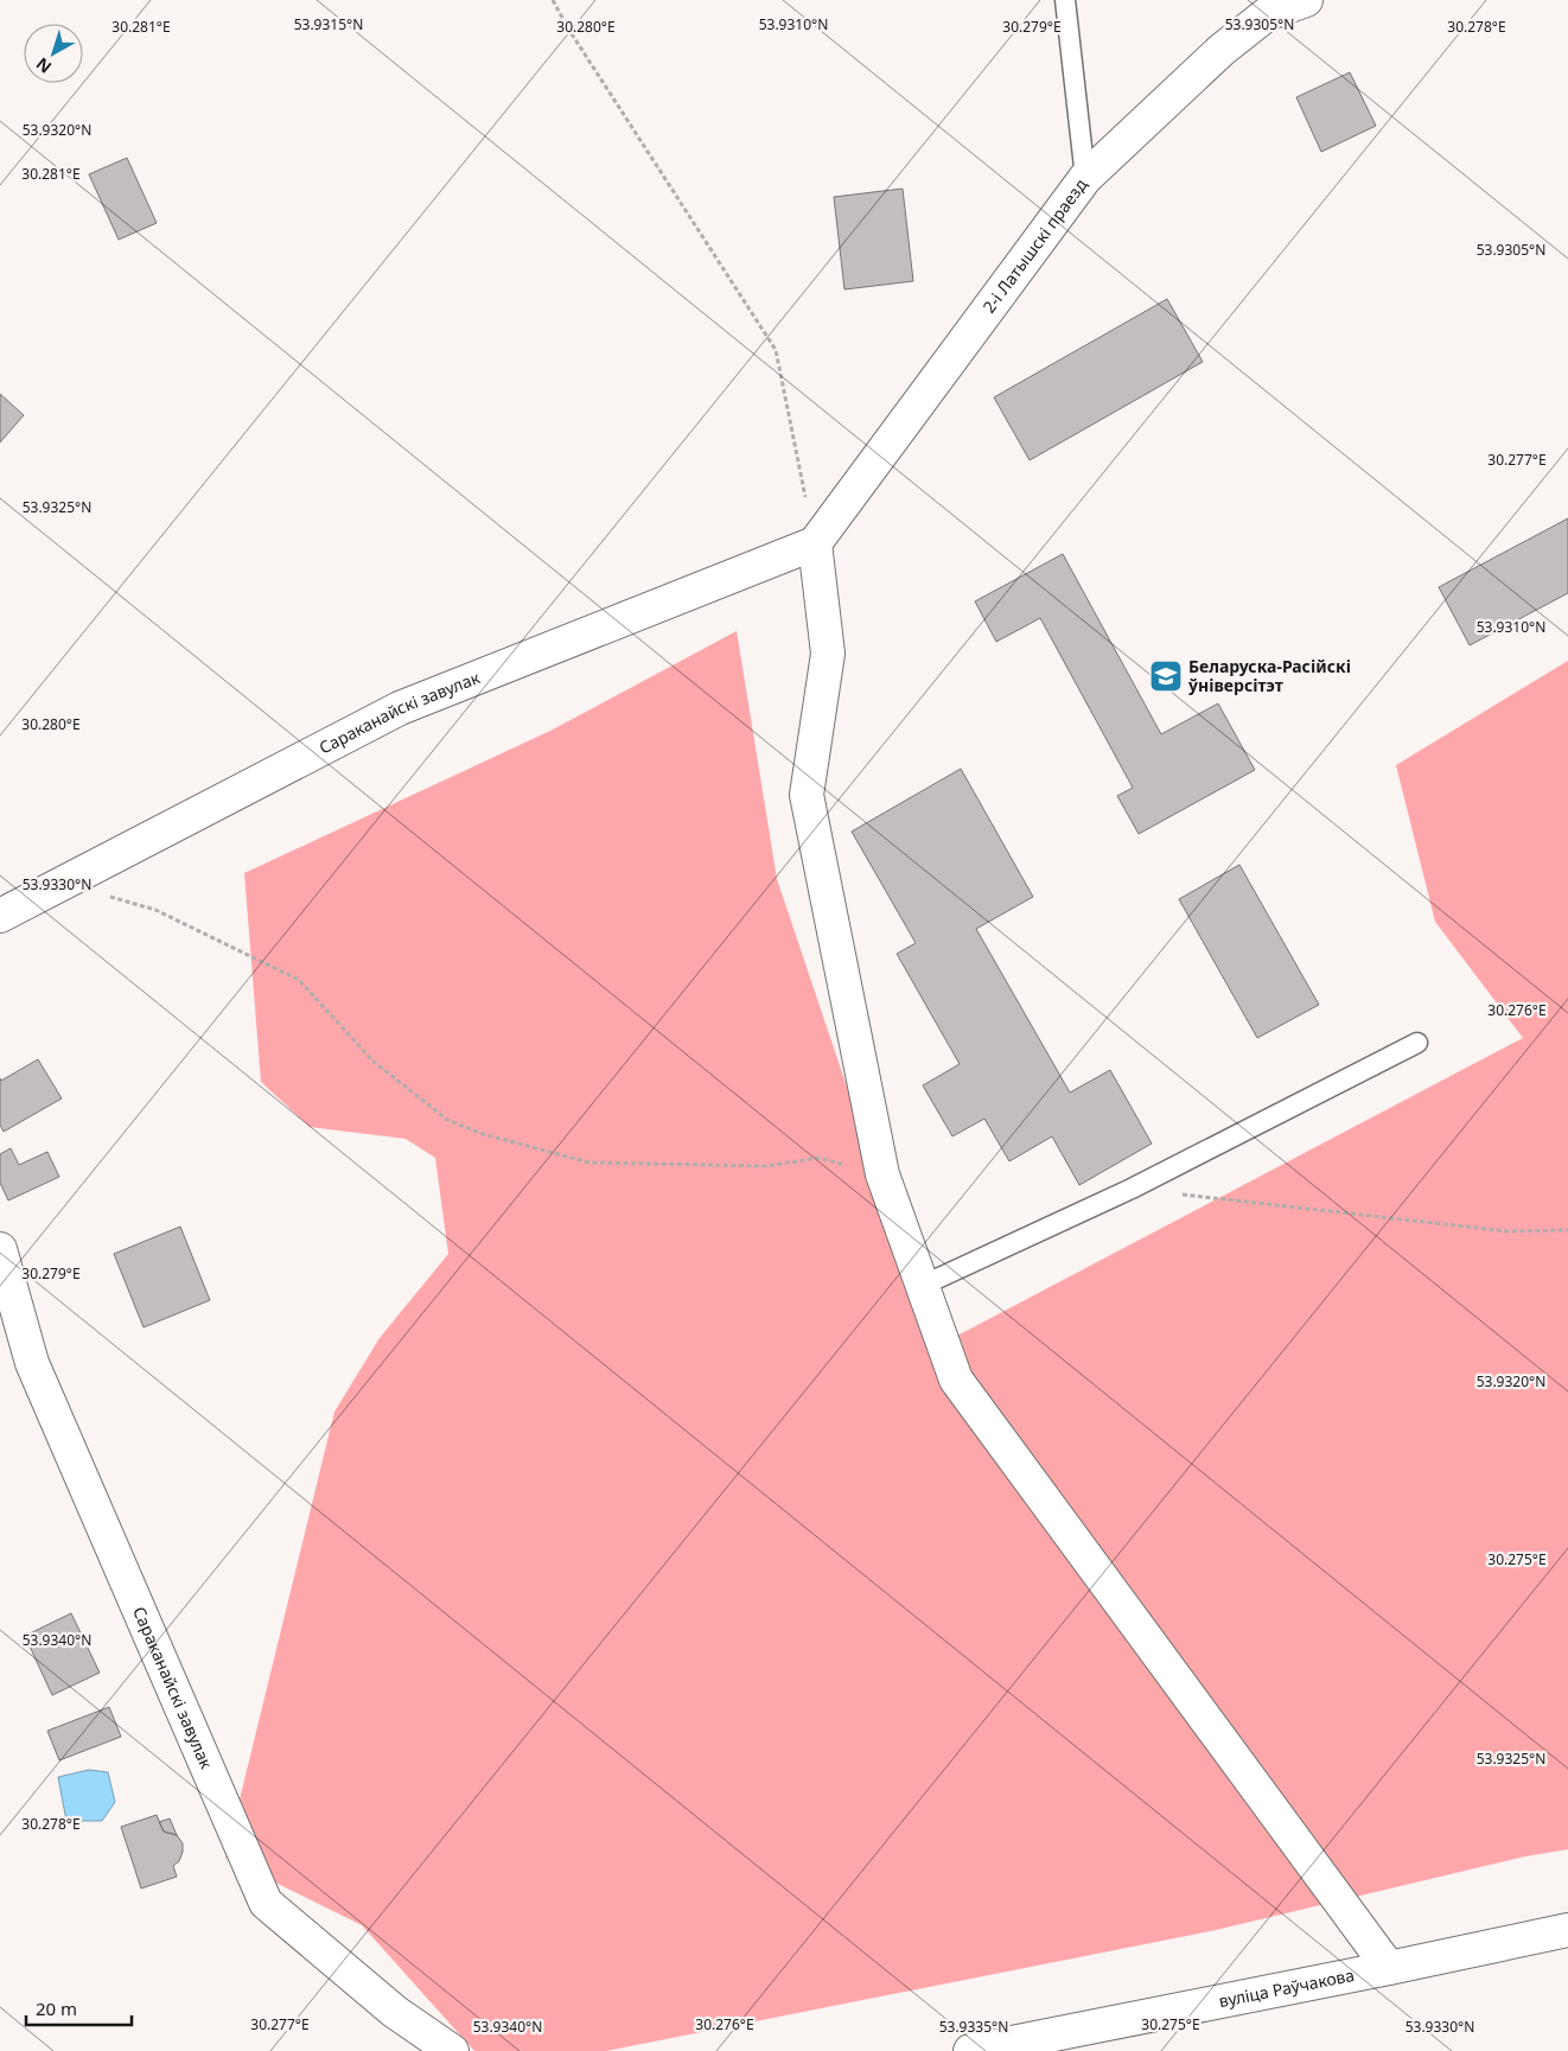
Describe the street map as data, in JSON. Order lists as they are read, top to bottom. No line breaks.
{"streets":{"street":["2-і Латышскі праезд","Сараканайскі завулак","вуліца Раўчакова"]},"crossings":[["2-і Латышскі праезд","Сараканайскі завулак"]],"places":{"school or university":["Беларуска-Расійскі ўніверсітэт"]},"scale_bar":"20 m","north":"bottom left","coordinates":["53.9315°N","53.9310°N","53.9305°N","30.281°E","30.280°E","30.279°E","30.278°E","53.9320°N","30.277°E","53.9325°N","53.9330°N","30.276°E","30.275°E","53.9340°N","53.9335°N"]}
